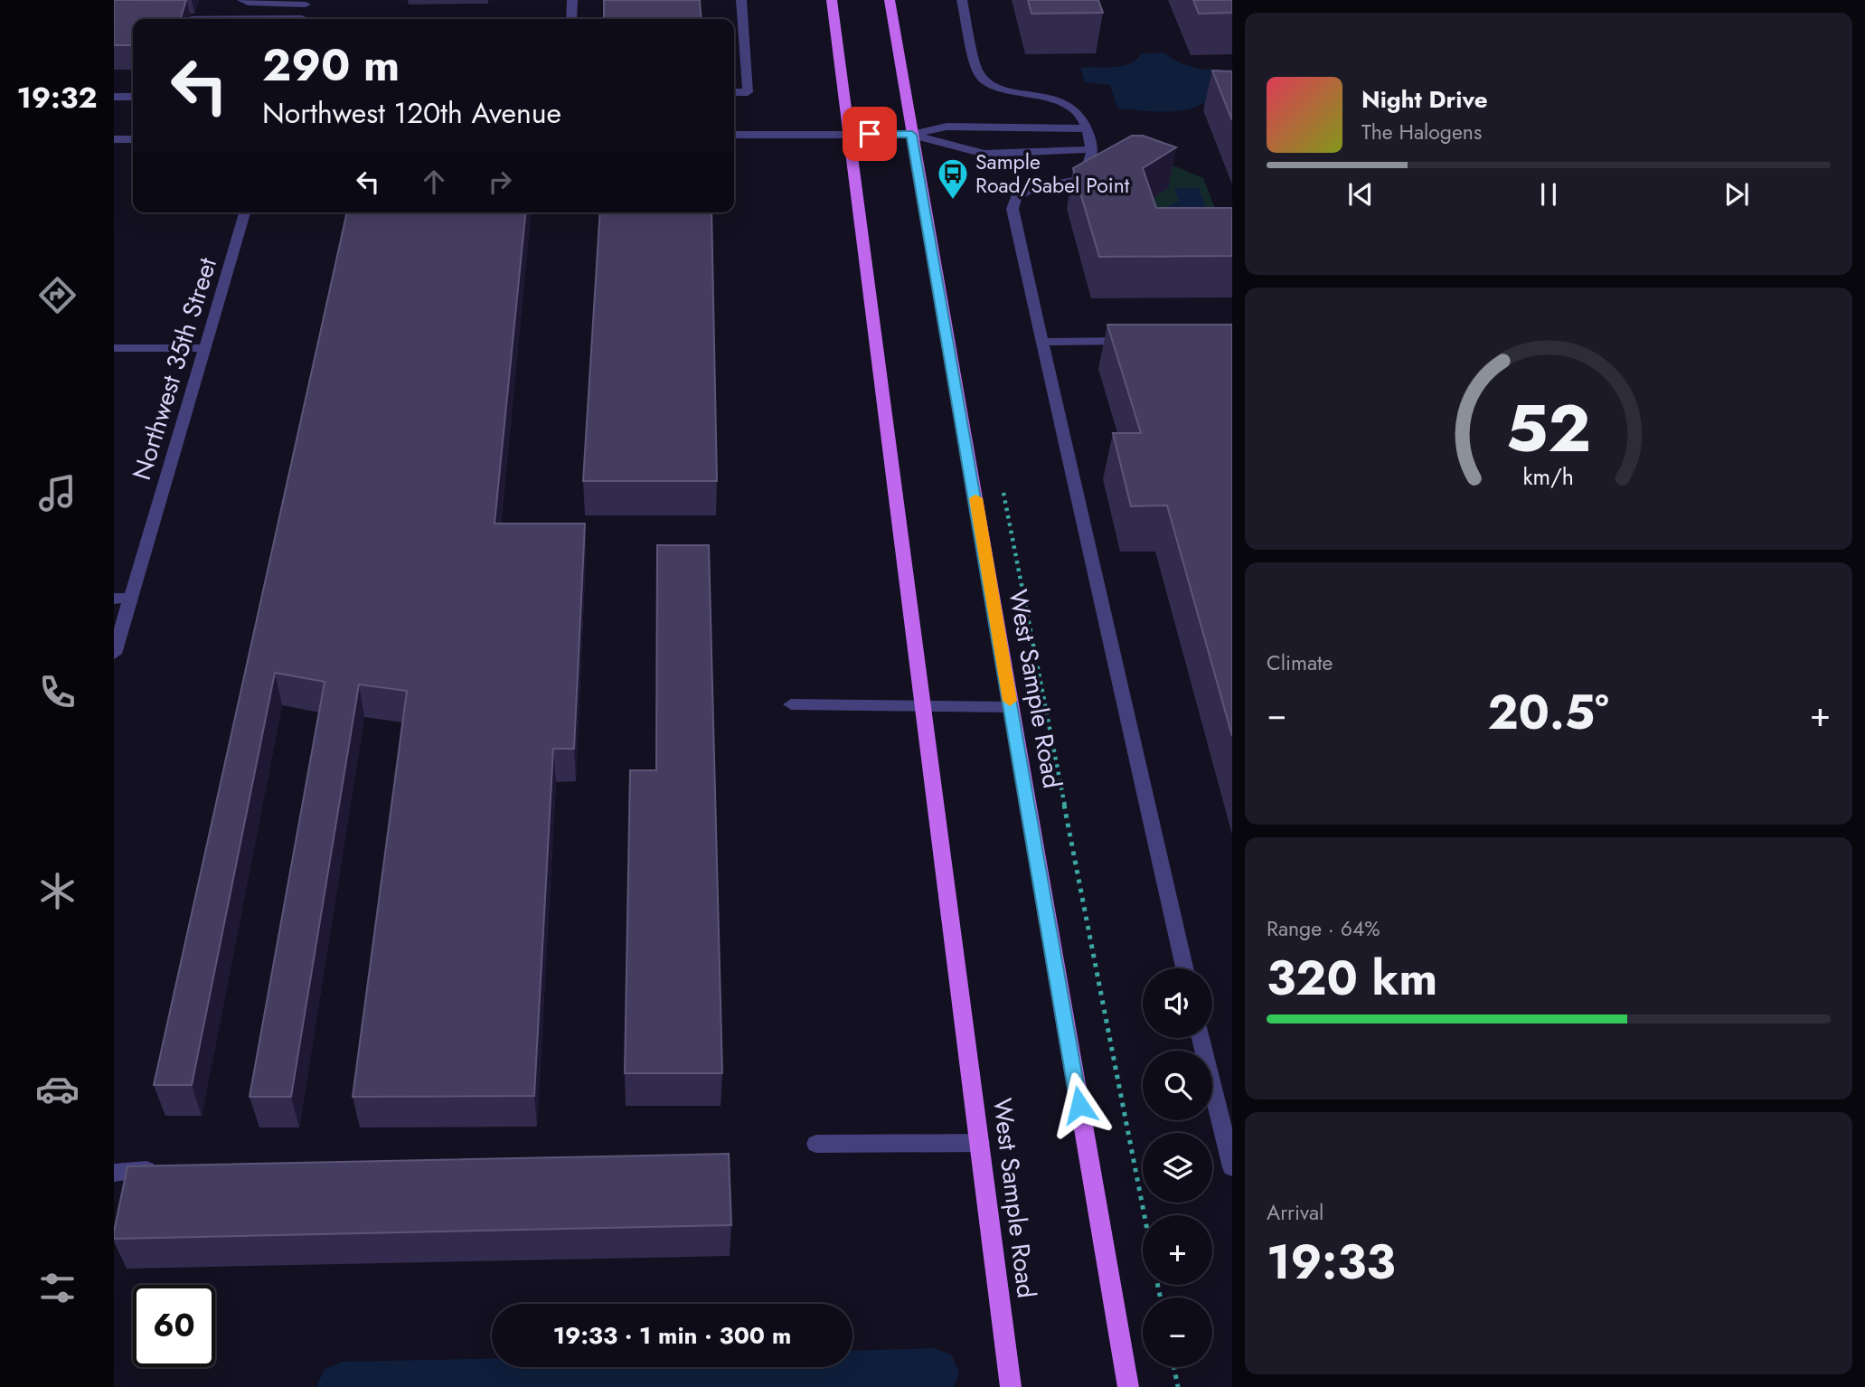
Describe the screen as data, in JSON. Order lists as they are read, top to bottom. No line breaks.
{"streets":{"main road":["West Sample Road"],"street":["Northwest 35th Street"]},"places":{"bus stop":["Sample Road/Sabel Point"]},"page":{"tabs":"19:32","turn":["290 m","Northwest 120th Avenue"],"song":["Night Drive","The Halogens"],"tile":["Climate",["Range · 64%","320 km"],["Arrival","19:33"]],"heat":["−","20.5°","+"],"map_buttons":["+","−"],"limit":"60","trip":"19:33 · 1 min · 300 m","gauge":["52","km/h"]}}
